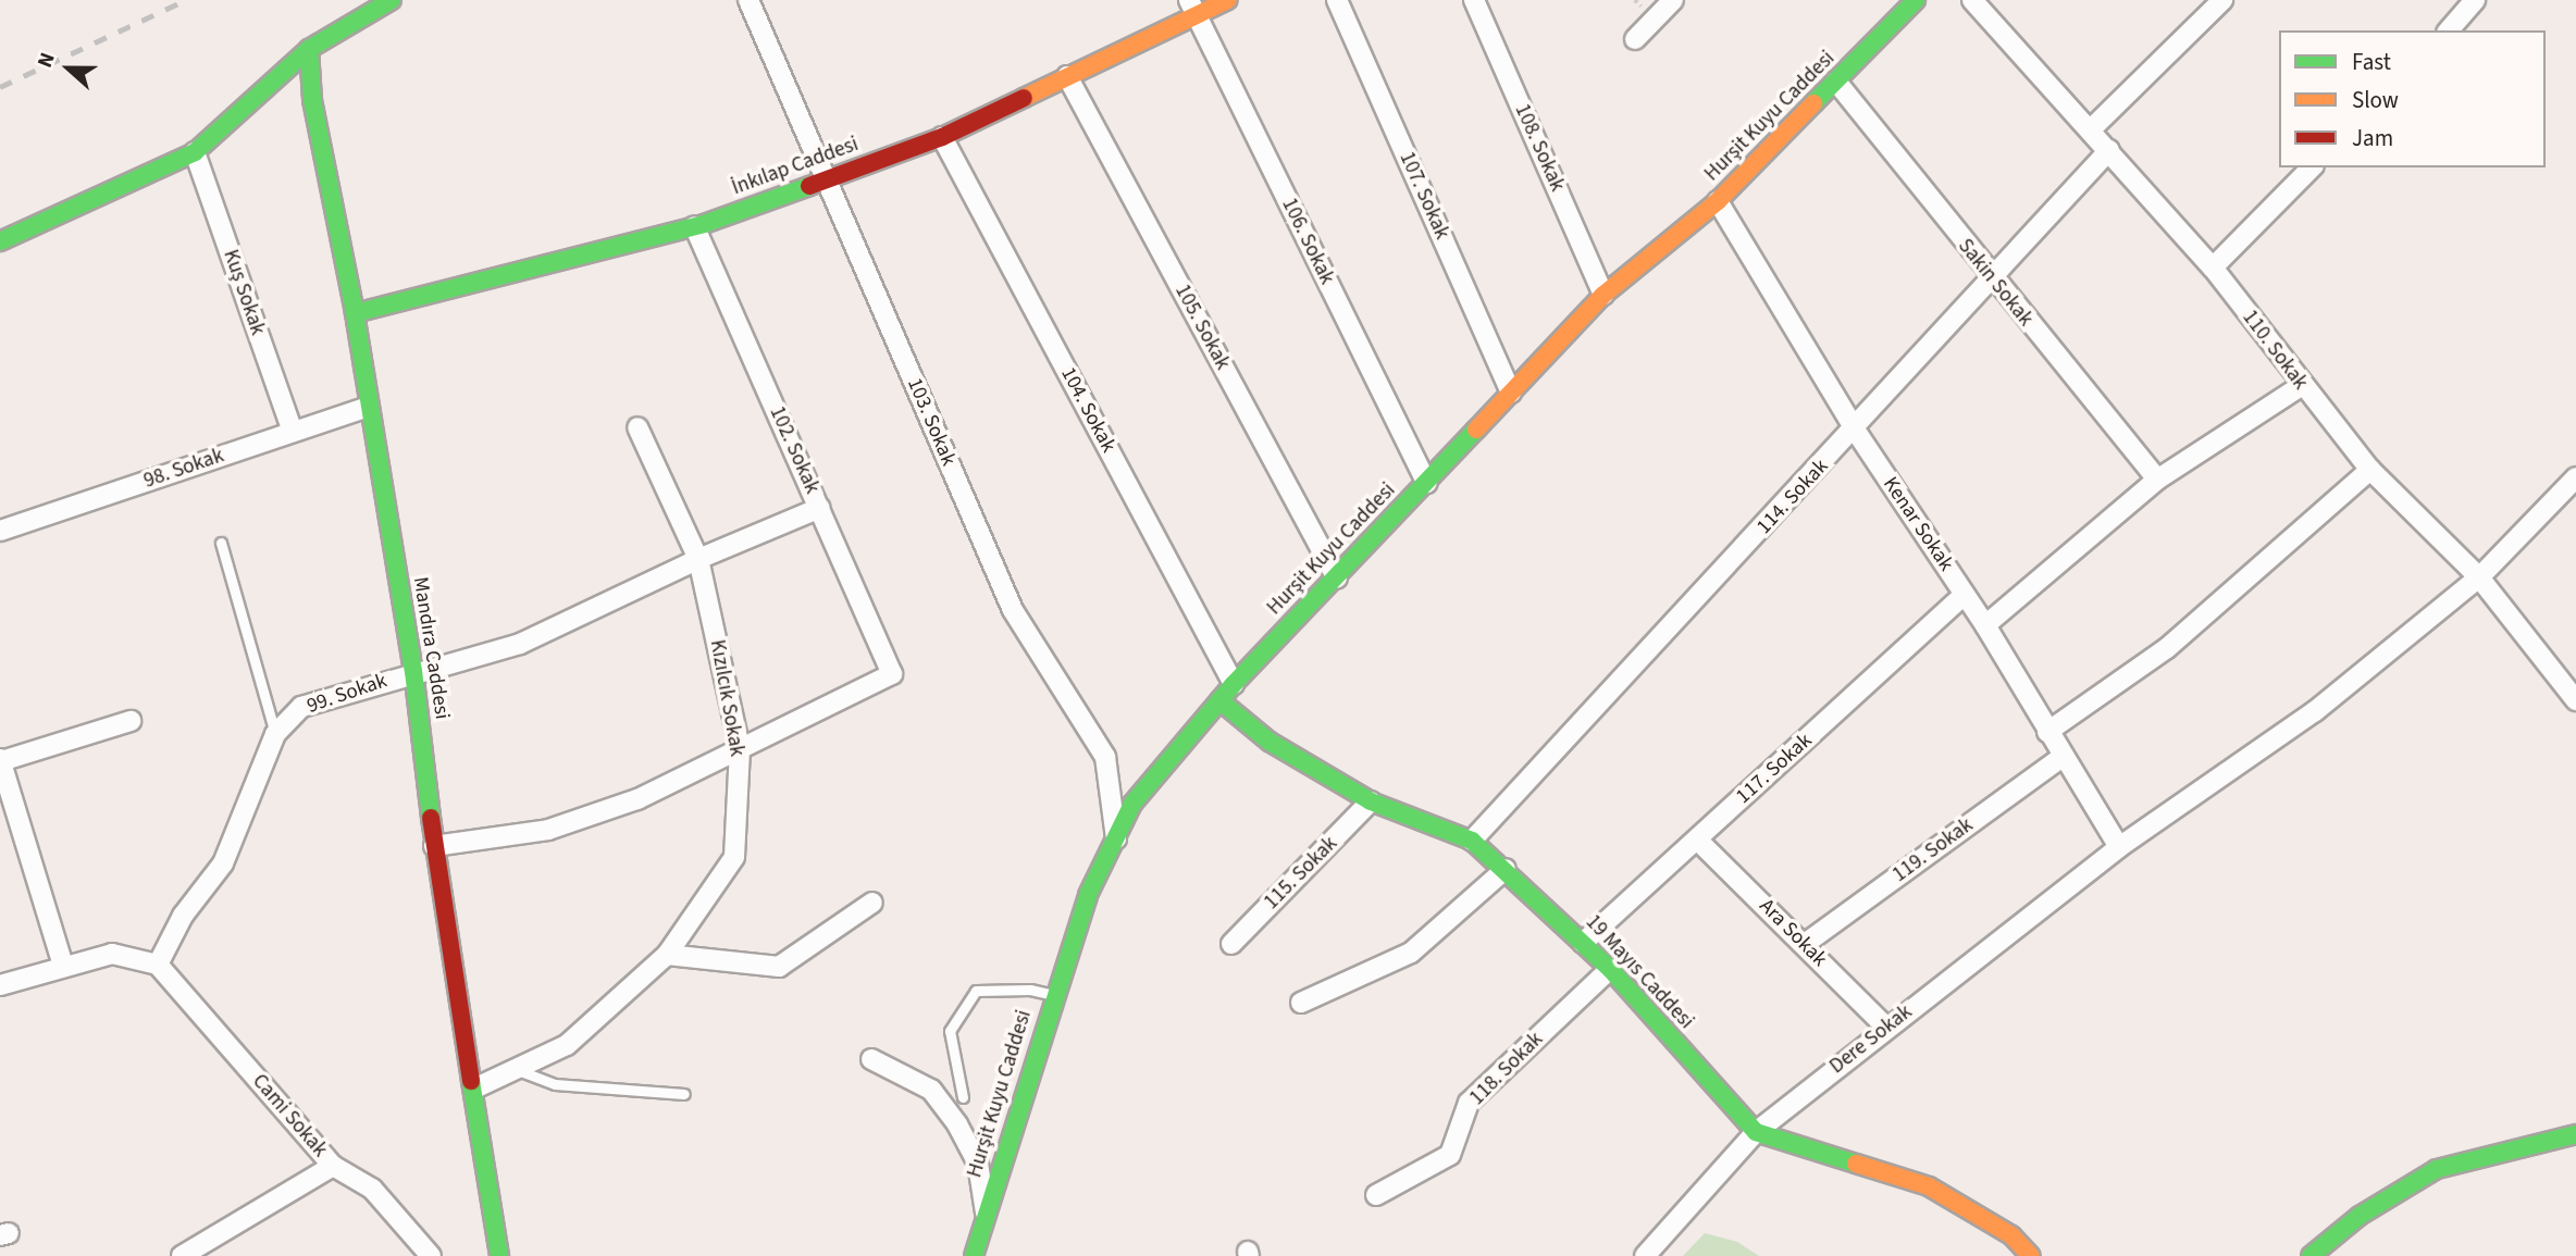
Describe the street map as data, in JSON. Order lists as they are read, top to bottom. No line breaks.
{"streets":{"street":["Hurşit Kuyu Caddesi","108. Sokak","İnkılap Caddesi","107. Sokak","106. Sokak","Sakin Sokak","Kuş Sokak","105. Sokak","110. Sokak","104. Sokak","103. Sokak","102. Sokak","98. Sokak","114. Sokak","Kenar Sokak","Mandıra Caddesi","99. Sokak","Kızılcık Sokak","117. Sokak","119. Sokak","115. Sokak","Ara Sokak","19 Mayıs Caddesi","Dere Sokak","118. Sokak","Cami Sokak"]},"crossings":[["Hurşit Kuyu Caddesi","108. Sokak"],["Hurşit Kuyu Caddesi","107. Sokak"],["Hurşit Kuyu Caddesi","106. Sokak"],["Hurşit Kuyu Caddesi","Sakin Sokak"],["Hurşit Kuyu Caddesi","105. Sokak"],["Hurşit Kuyu Caddesi","104. Sokak"],["Hurşit Kuyu Caddesi","103. Sokak"],["Hurşit Kuyu Caddesi","Kenar Sokak"],["Hurşit Kuyu Caddesi","19 Mayıs Caddesi"],["İnkılap Caddesi","106. Sokak"],["İnkılap Caddesi","105. Sokak"],["İnkılap Caddesi","104. Sokak"],["İnkılap Caddesi","103. Sokak"],["İnkılap Caddesi","102. Sokak"],["İnkılap Caddesi","Mandıra Caddesi"],["Sakin Sokak","114. Sokak"],["Kuş Sokak","98. Sokak"],["110. Sokak","114. Sokak"],["110. Sokak","Dere Sokak"],["102. Sokak","99. Sokak"],["102. Sokak","Kızılcık Sokak"],["98. Sokak","Mandıra Caddesi"],["114. Sokak","Kenar Sokak"],["114. Sokak","19 Mayıs Caddesi"],["Kenar Sokak","117. Sokak"],["Kenar Sokak","119. Sokak"],["Kenar Sokak","Dere Sokak"],["Mandıra Caddesi","99. Sokak"],["Mandıra Caddesi","Kızılcık Sokak"],["99. Sokak","Kızılcık Sokak"],["99. Sokak","Cami Sokak"],["117. Sokak","Ara Sokak"],["117. Sokak","19 Mayıs Caddesi"],["119. Sokak","Ara Sokak"],["115. Sokak","19 Mayıs Caddesi"],["Ara Sokak","Dere Sokak"],["19 Mayıs Caddesi","Dere Sokak"],["19 Mayıs Caddesi","118. Sokak"]],"legend":["Fast","Slow","Jam"],"north":"left"}
